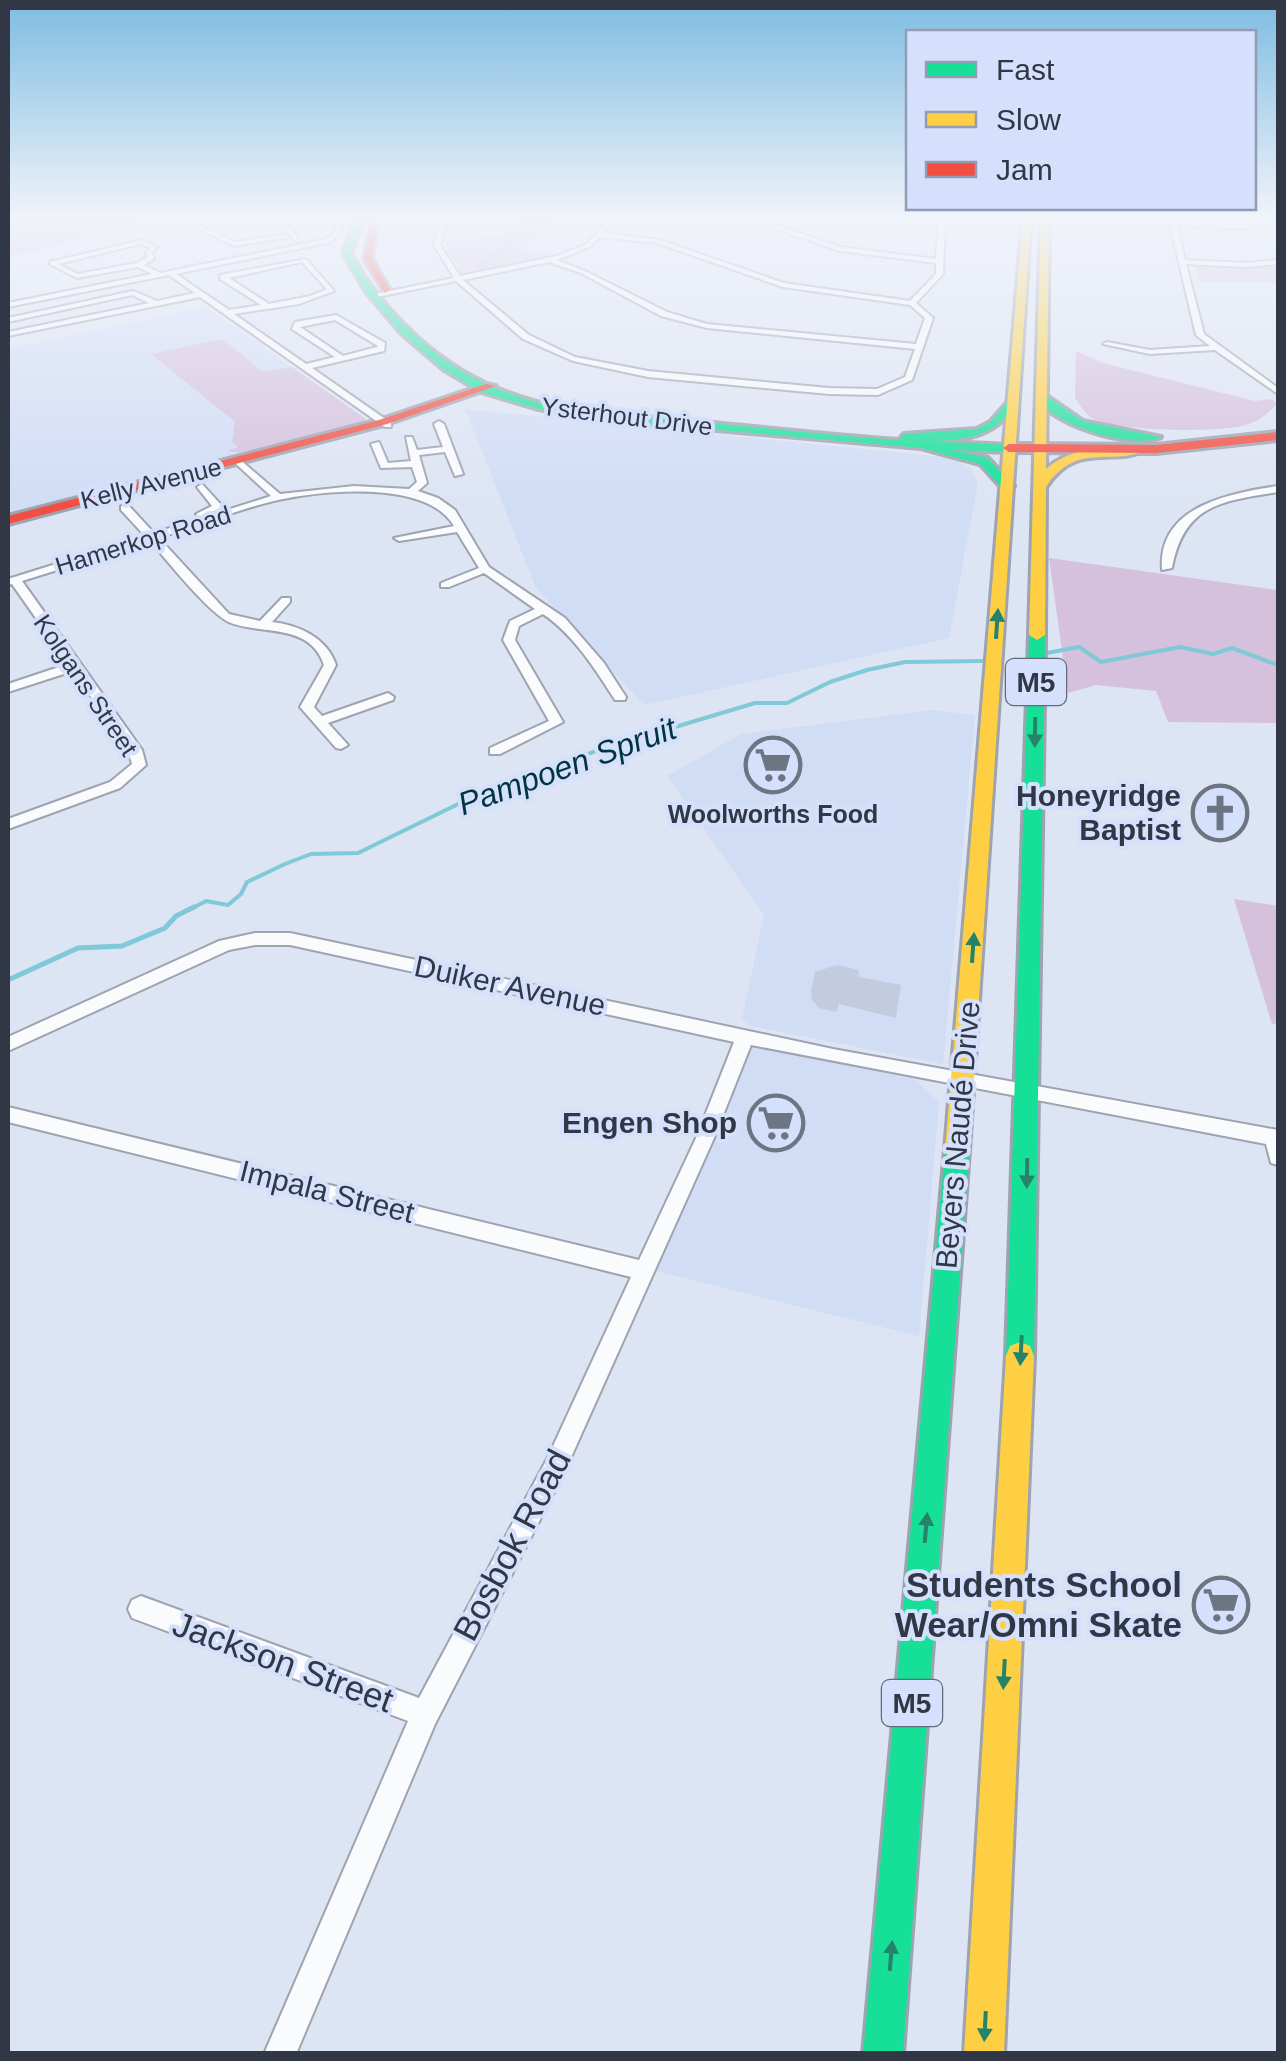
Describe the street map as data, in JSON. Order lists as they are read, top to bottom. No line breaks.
{"streets":{"main road":["Ysterhout Drive","Kelly Avenue","M5","Beyers Naudé Drive"],"street":["Hamerkop Road","Kolgans Street","Duiker Avenue","Impala Street","Bosbok Road","Jackson Street"]},"crossings":[["Ysterhout Drive","Kelly Avenue"],["Ysterhout Drive","Beyers Naudé Drive"],["Hamerkop Road","Kolgans Street"],["Duiker Avenue","Beyers Naudé Drive"],["Duiker Avenue","Bosbok Road"],["Impala Street","Bosbok Road"],["Bosbok Road","Jackson Street"]],"water":["Pampoen Spruit"],"places":{"supermarket":["Woolworths Food","Engen Shop","Students School Wear/Omni Skate"],"church":["Honeyridge Baptist"]},"legend":["Fast","Slow","Jam"]}
